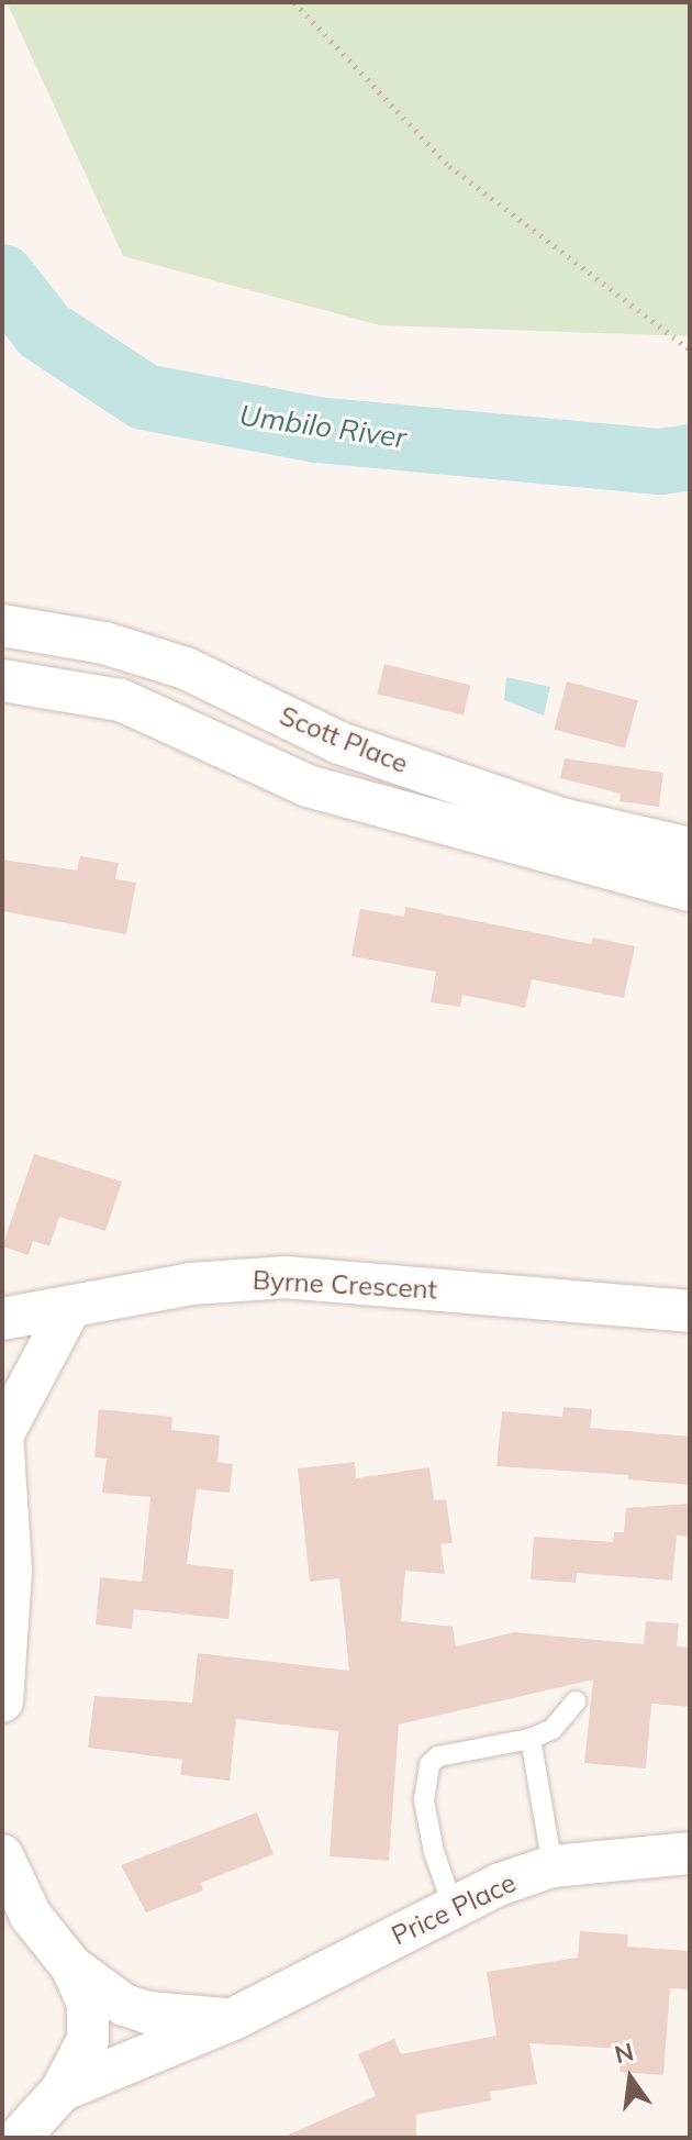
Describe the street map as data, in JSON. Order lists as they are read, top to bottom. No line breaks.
{"streets":{"street":["Scott Place","Byrne Crescent","Price Place"]},"water":["Umbilo River"],"north":"top"}
